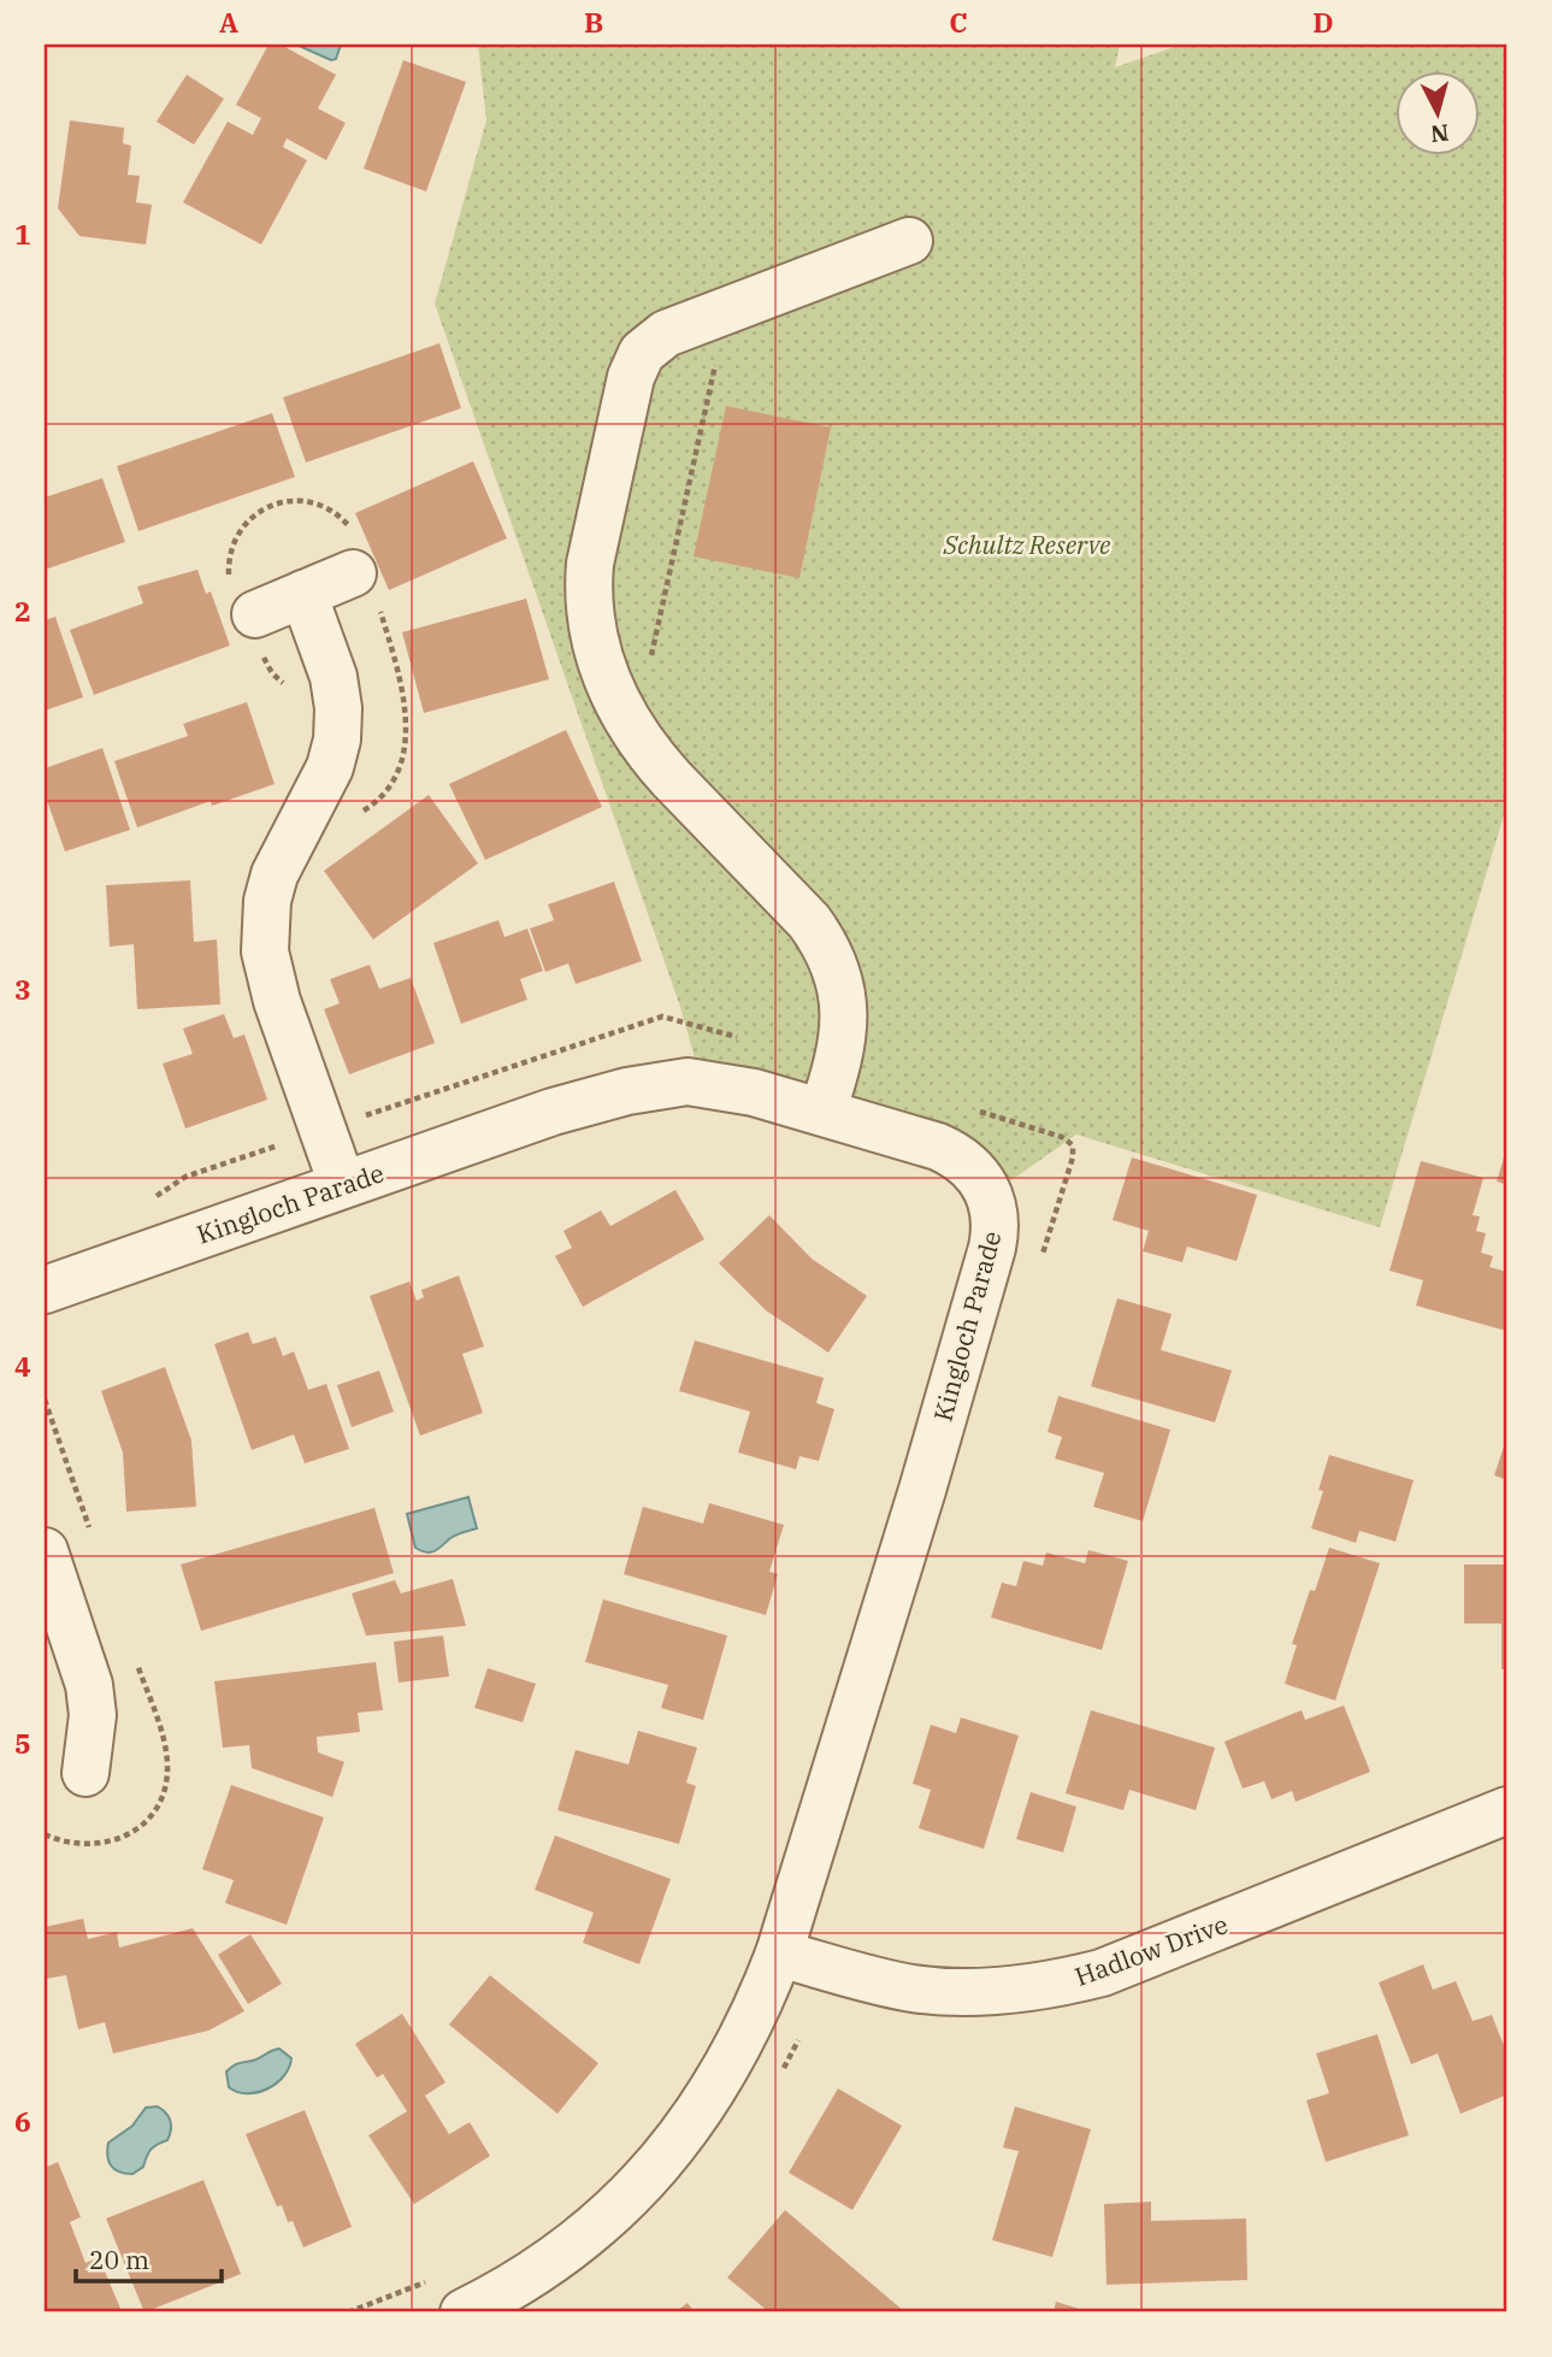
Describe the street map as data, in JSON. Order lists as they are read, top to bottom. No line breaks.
{"streets":{"street":["Kingloch Parade","Hadlow Drive"]},"crossings":[["Kingloch Parade","Hadlow Drive"]],"parks":["Schultz Reserve"],"scale_bar":"20 m","north":"bottom","grid":{"columns":["A","B","C","D"],"rows":["1","2","3","4","5","6"]}}
